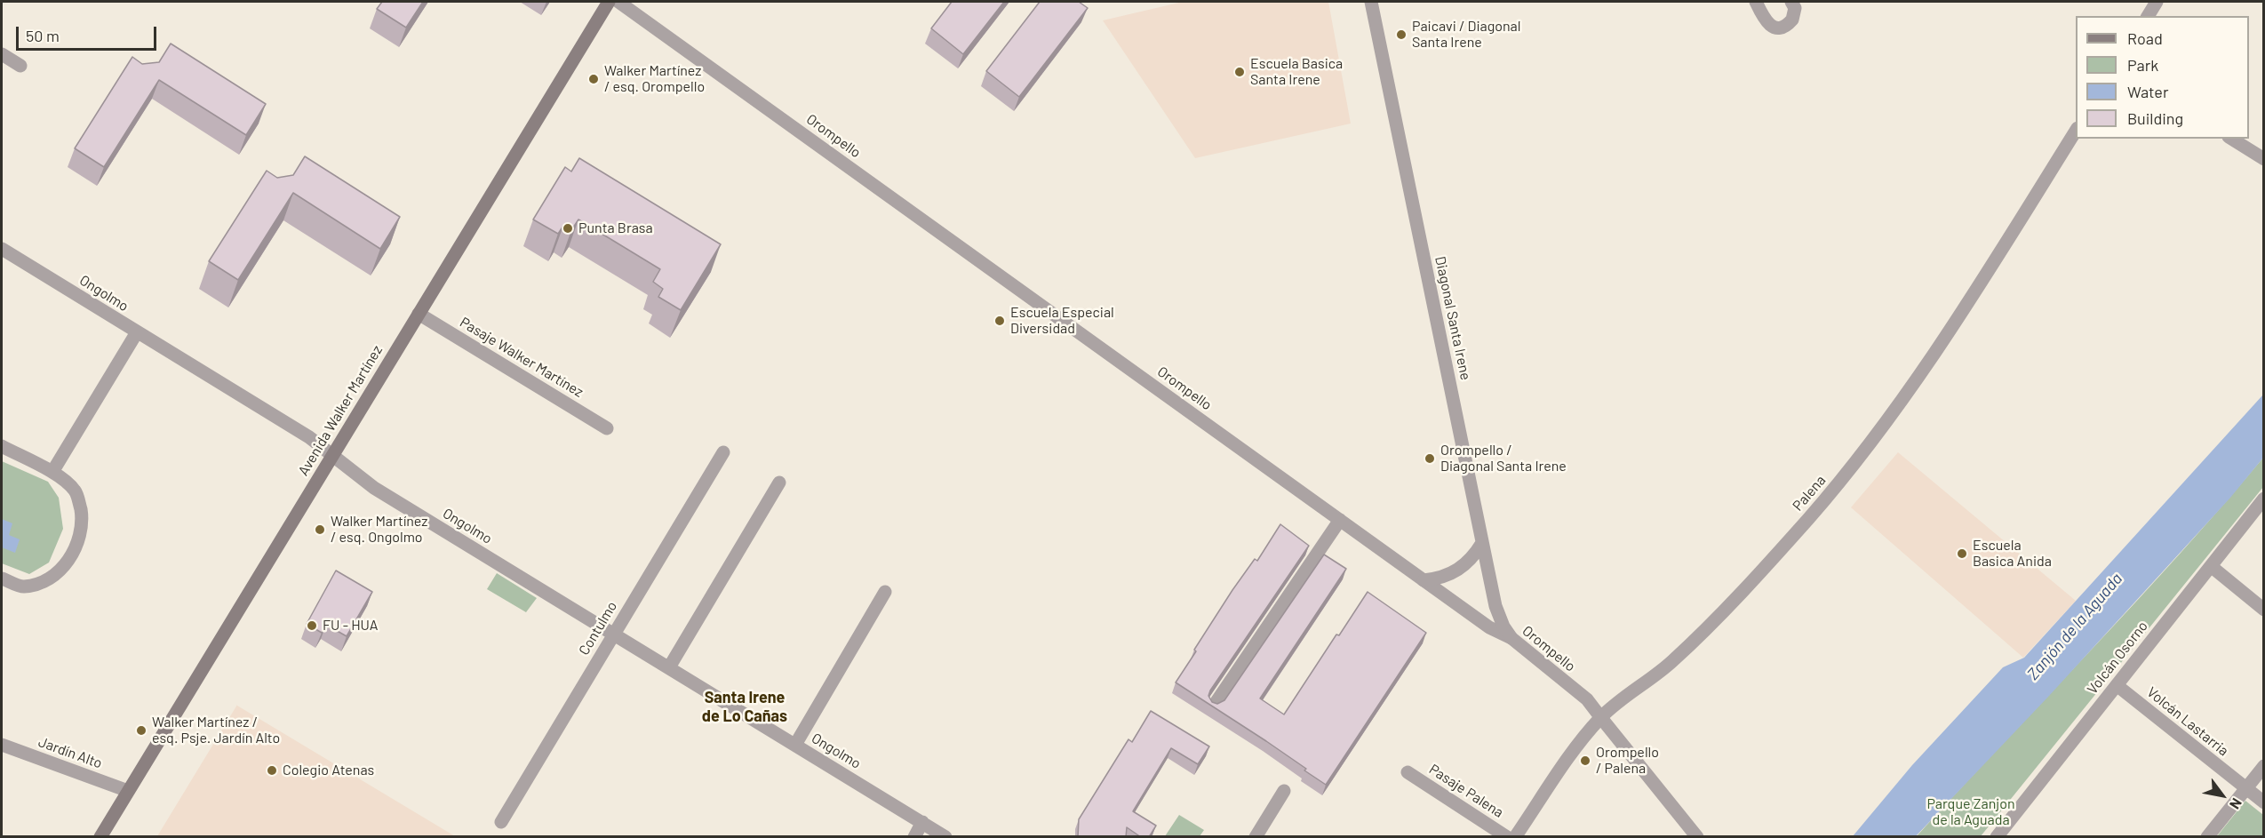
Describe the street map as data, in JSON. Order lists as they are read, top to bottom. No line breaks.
{"streets":{"main road":["Avenida Walker Martínez"],"street":["Orompello","Ongolmo","Diagonal Santa Irene","Pasaje Walker Martínez","Palena","Contulmo","Volcán Osorno","Volcán Lastarria","Jardín Alto","Pasaje Palena"]},"crossings":[["Orompello","Diagonal Santa Irene"],["Orompello","Palena"],["Ongolmo","Avenida Walker Martínez"],["Ongolmo","Contulmo"],["Pasaje Walker Martínez","Avenida Walker Martínez"],["Avenida Walker Martínez","Jardín Alto"],["Volcán Osorno","Volcán Lastarria"]],"districts":["Santa Irene de Lo Cañas"],"water":["Zanjón de la Aguada"],"parks":["Parque Zanjon de la Aguada"],"places":["Paicavi / Diagonal Santa Irene","Escuela Basica Santa Irene","Walker Martínez / esq. Orompello","Punta Brasa","Escuela Especial Diversidad","Orompello / Diagonal Santa Irene","Walker Martínez / esq. Ongolmo","Escuela Basica Anida","FU - HUA","Walker Martínez / esq. Psje. Jardín Alto","Orompello / Palena","Colegio Atenas"],"legend":["Road","Park","Water","Building"],"scale_bar":"50 m","north":"bottom right"}
